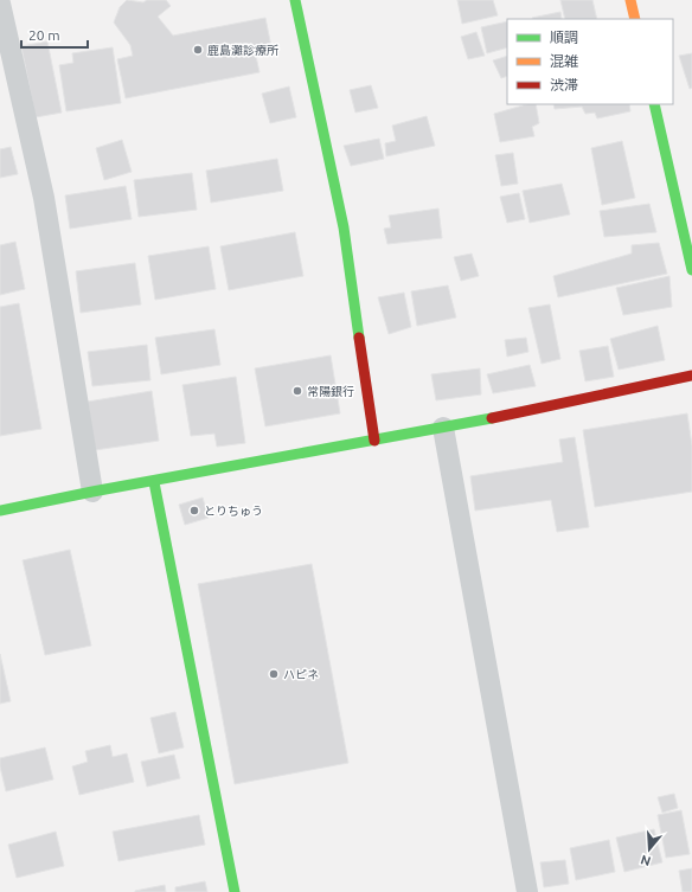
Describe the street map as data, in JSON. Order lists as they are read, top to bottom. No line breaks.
{"places":["鹿島灘診療所","常陽銀行","とりちゅう","ハピネ"],"legend":["順調","混雑","渋滞"],"scale_bar":"20 m","north":"bottom"}
